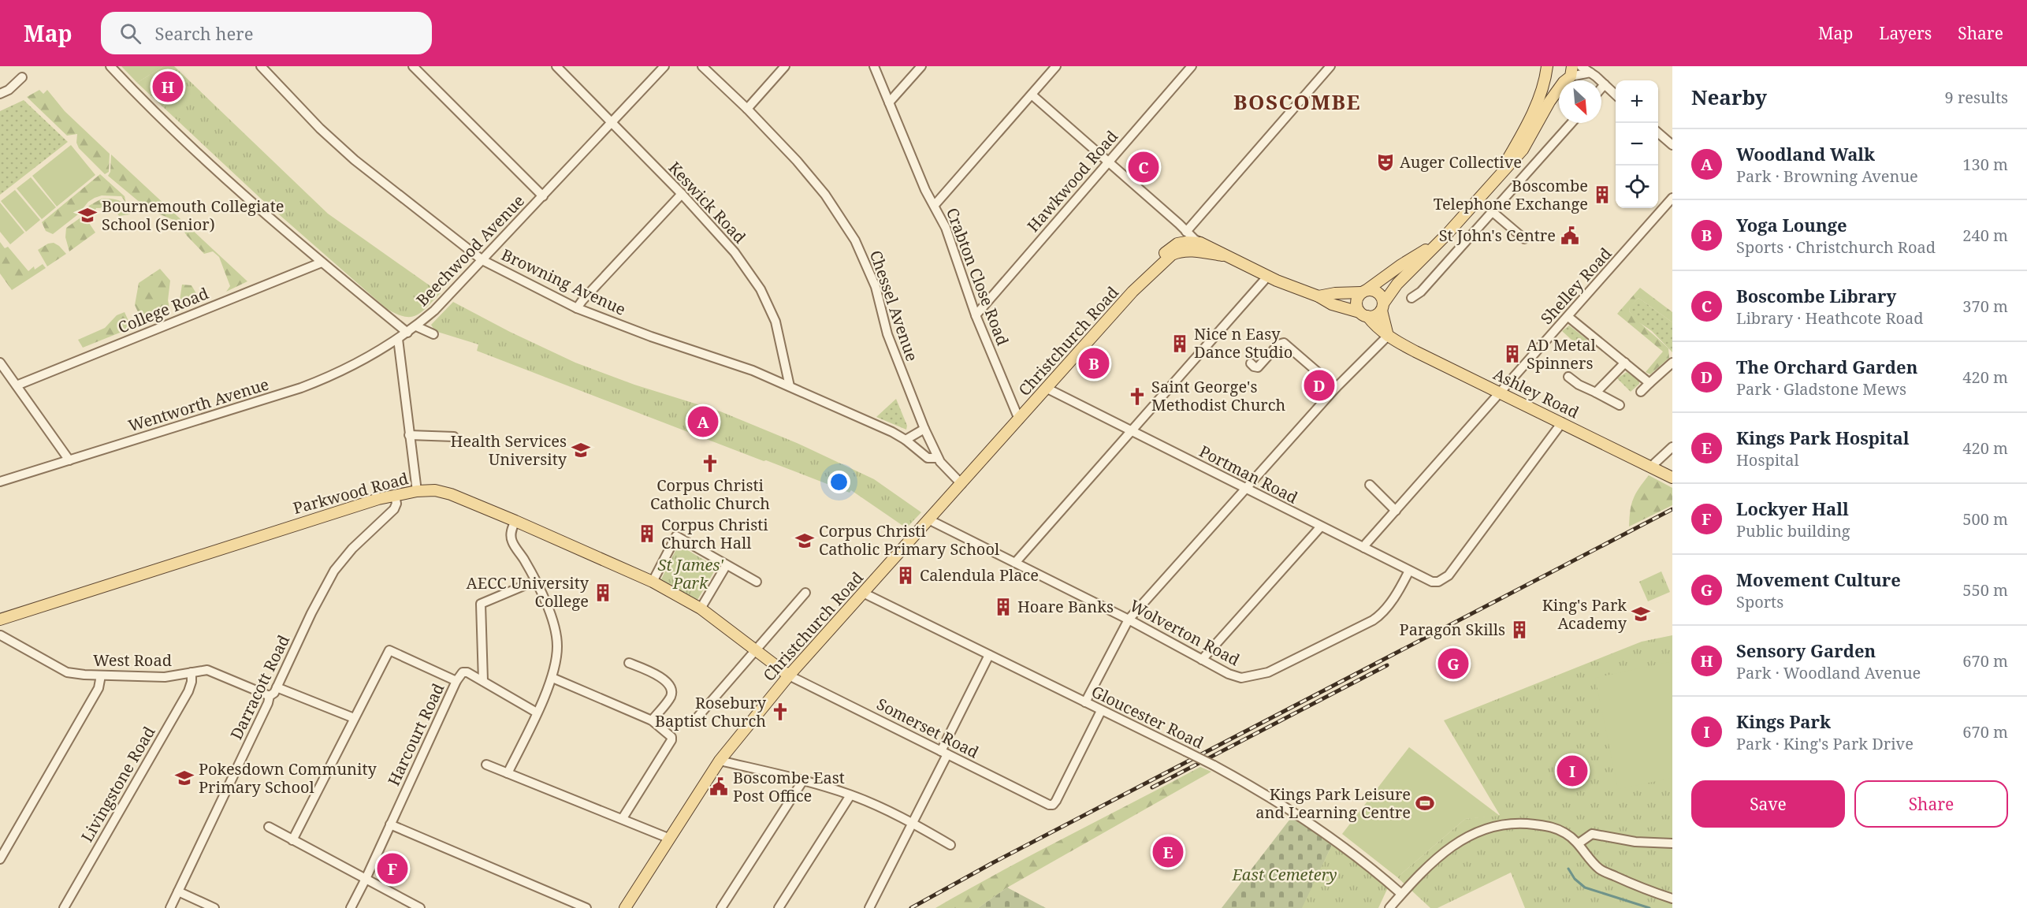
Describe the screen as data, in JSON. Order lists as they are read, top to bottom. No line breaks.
{"streets":{"main road":["Christchurch Road","Ashley Road","Parkwood Road"],"street":["Hawkwood Road","Keswick Road","Beechwood Avenue","Crabton Close Road","Browning Avenue","Shelley Road","Chessel Avenue","College Road","Wentworth Avenue","Portman Road","Wolverton Road","West Road","Darracott Road","Gloucester Road","Somerset Road","Harcourt Road","Livingstone Road"]},"crossings":[["Hawkwood Road","Crabton Close Road"],["Keswick Road","Beechwood Avenue"],["Keswick Road","Browning Avenue"],["Beechwood Avenue","Browning Avenue"],["Beechwood Avenue","Wentworth Avenue"],["Crabton Close Road","Christchurch Road"],["Browning Avenue","Chessel Avenue"],["Shelley Road","Ashley Road"],["Shelley Road","Portman Road"],["Chessel Avenue","Christchurch Road"],["Christchurch Road","Ashley Road"],["Christchurch Road","Portman Road"],["Christchurch Road","Parkwood Road"],["Christchurch Road","Wolverton Road"],["Christchurch Road","Gloucester Road"],["Christchurch Road","Somerset Road"],["Ashley Road","Portman Road"],["Portman Road","Wolverton Road"],["Parkwood Road","Darracott Road"],["Parkwood Road","Somerset Road"],["West Road","Darracott Road"],["West Road","Livingstone Road"],["Gloucester Road","Somerset Road"]],"districts":["BOSCOMBE"],"parks":["St James' Park","East Cemetery"],"places":{"theatre":["Auger Collective"],"building":["Boscombe Telephone Exchange","Nice n Easy Dance Studio","AD Metal Spinners","Corpus Christi Church Hall","Calendula Place","AECC University College","Hoare Banks","Paragon Skills"],"school or university":["Bournemouth Collegiate School (Senior)","Health Services University","Corpus Christi Catholic Primary School","King's Park Academy","Pokesdown Community Primary School"],"public building":["St John's Centre","Boscombe East Post Office"],"church":["Saint George's Methodist Church","Corpus Christi Catholic Church","Rosebury Baptist Church"],"sports":["Kings Park Leisure and Learning Centre"]},"north":"bottom right","page":{"header":"Map","search":"Search here","nav":["Map","Layers","Share"],"heading":["Nearby","9 results"],"pins":["H","C","B","D","A","G","I","E","F"],"map_buttons":["+","−"],"list":[{"mark":"A","name":"Woodland Walk","note":"Park · Browning Avenue","value":"130 m"},{"mark":"B","name":"Yoga Lounge","note":"Sports · Christchurch Road","value":"240 m"},{"mark":"C","name":"Boscombe Library","note":"Library · Heathcote Road","value":"370 m"},{"mark":"D","name":"The Orchard Garden","note":"Park · Gladstone Mews","value":"420 m"},{"mark":"E","name":"Kings Park Hospital","note":"Hospital","value":"420 m"},{"mark":"F","name":"Lockyer Hall","note":"Public building","value":"500 m"},{"mark":"G","name":"Movement Culture","note":"Sports","value":"550 m"},{"mark":"H","name":"Sensory Garden","note":"Park · Woodland Avenue","value":"670 m"},{"mark":"I","name":"Kings Park","note":"Park · King's Park Drive","value":"670 m"}],"buttons":["Save","Share"]}}
